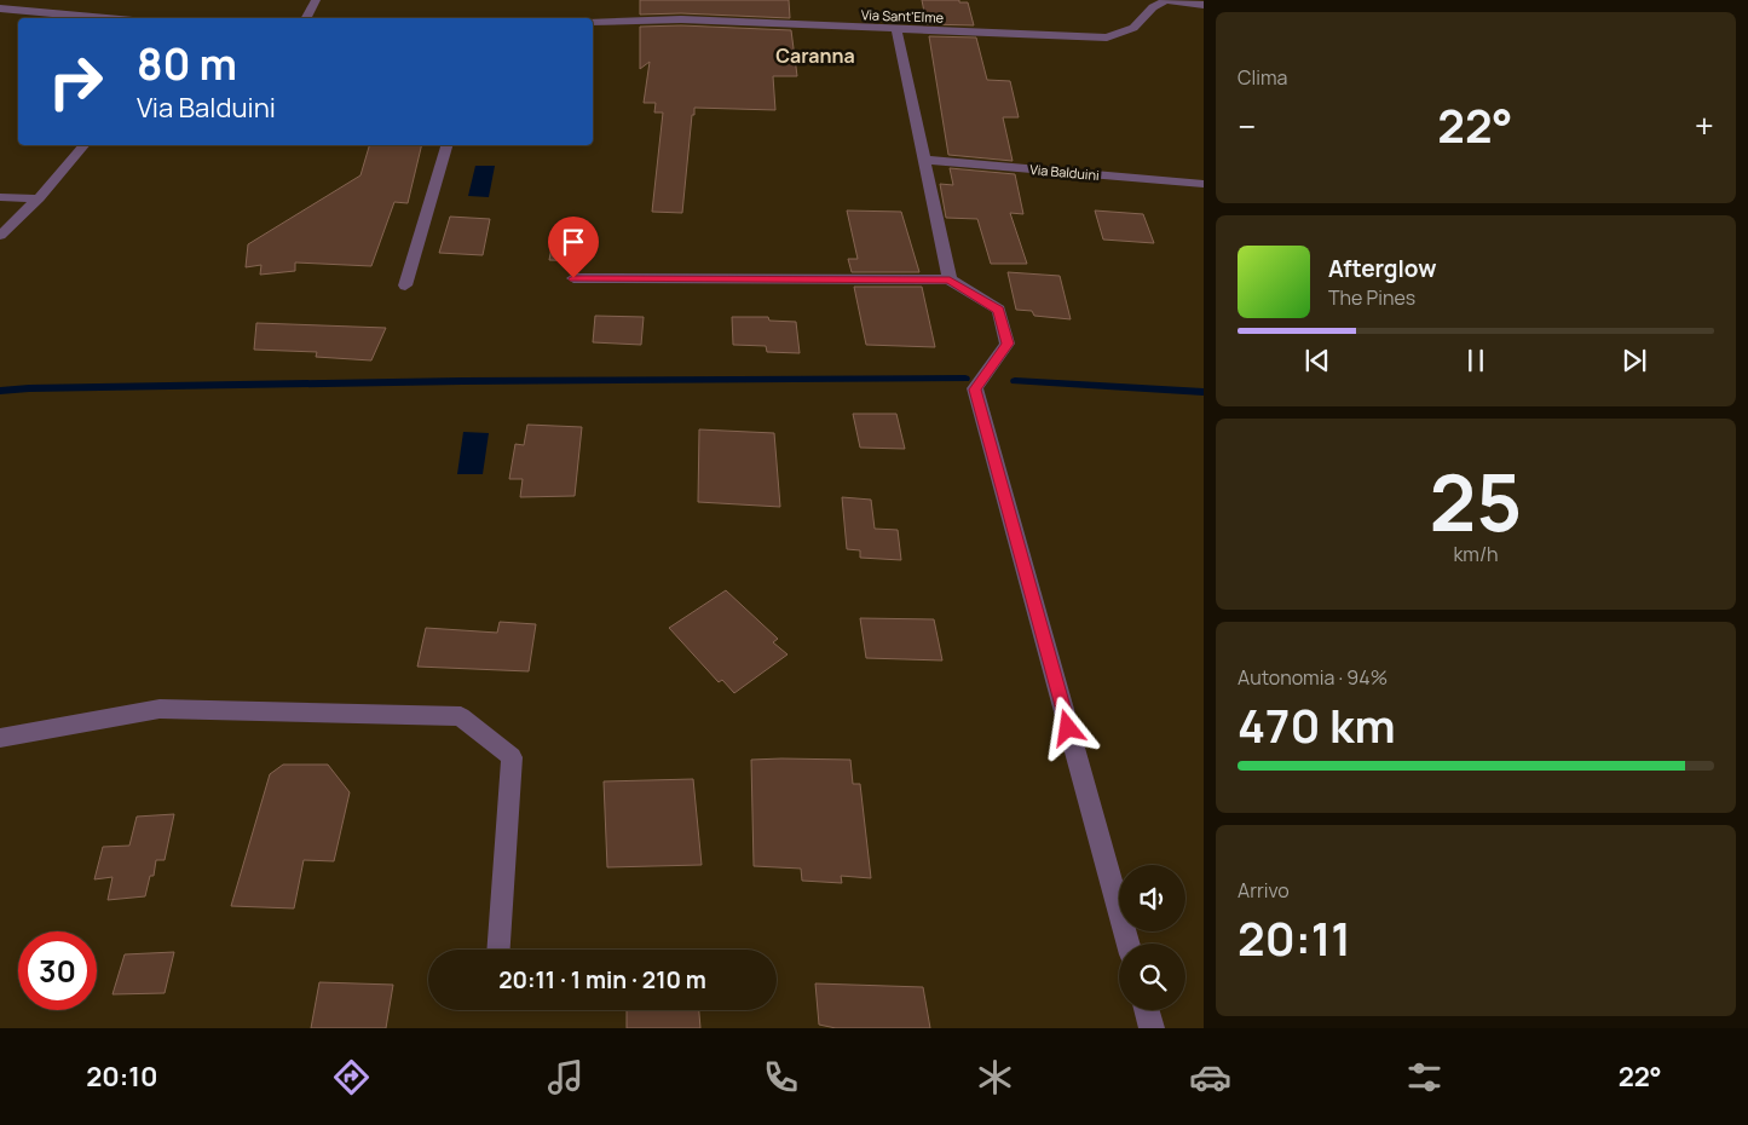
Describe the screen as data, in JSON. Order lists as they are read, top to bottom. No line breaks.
{"streets":{"street":["Via Sant'Elme","Via Balduini"]},"districts":["Caranna"],"page":{"tile":["Clima",["25","km/h"],["Autonomia · 94%","470 km"],["Arrivo","20:11"]],"turn":["80 m","Via Balduini"],"heat":["−","22°","+"],"song":["Afterglow","The Pines"],"limit":"30","trip":"20:11 · 1 min · 210 m","tabs":["20:10","22°"]}}
